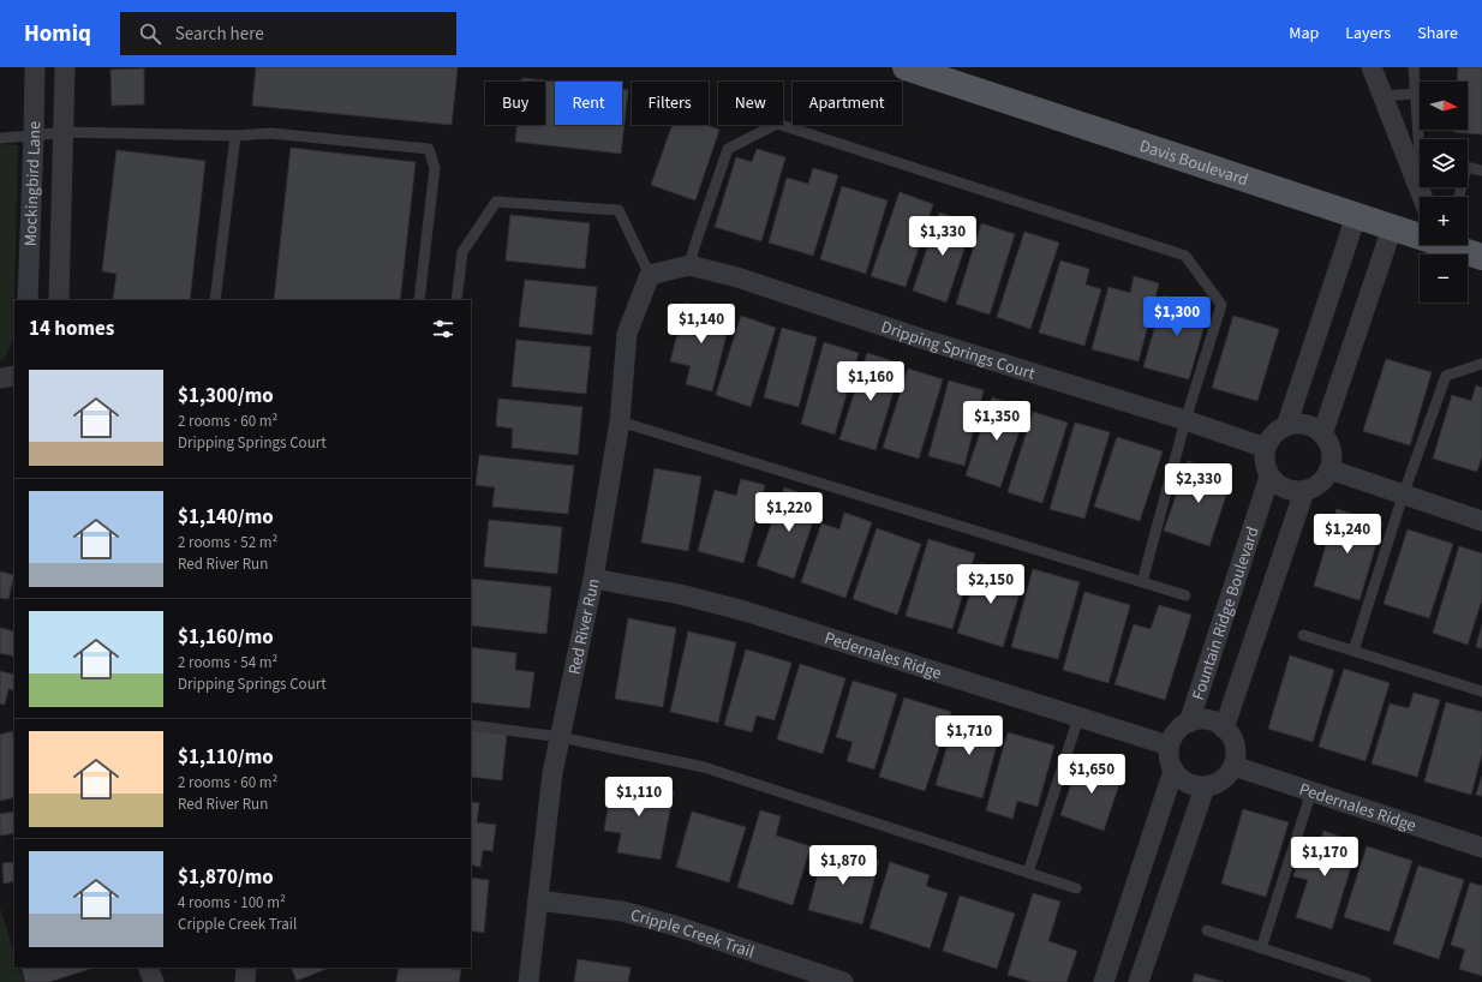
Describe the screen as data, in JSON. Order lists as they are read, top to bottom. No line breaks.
{"streets":{"main road":["Davis Boulevard"],"street":["Mockingbird Lane","Dripping Springs Court","Fountain Ridge Boulevard","Red River Run","Pedernales Ridge","Cripple Creek Trail"]},"crossings":[["Dripping Springs Court","Fountain Ridge Boulevard"],["Dripping Springs Court","Red River Run"],["Fountain Ridge Boulevard","Pedernales Ridge"],["Red River Run","Pedernales Ridge"],["Red River Run","Cripple Creek Trail"]],"north":"right","page":{"header":"Homiq","search":"Search here","nav":["Map","Layers","Share"],"map_buttons":["+","−"],"chip":["Buy","Rent","Filters","New","Apartment"],"price":["$1,330","$1,300","$1,140","$1,160","$1,350","$2,330","$1,220","$1,240","$2,150","$1,710","$1,650","$1,110","$1,170","$1,870"],"heading":"14 homes","list":[{"name":"$1,300/mo","note":"2 rooms · 60 m² · Dripping Springs Court"},{"name":"$1,140/mo","note":"2 rooms · 52 m² · Red River Run"},{"name":"$1,160/mo","note":"2 rooms · 54 m² · Dripping Springs Court"},{"name":"$1,110/mo","note":"2 rooms · 60 m² · Red River Run"},{"name":"$1,870/mo","note":"4 rooms · 100 m² · Cripple Creek Trail"}]}}
